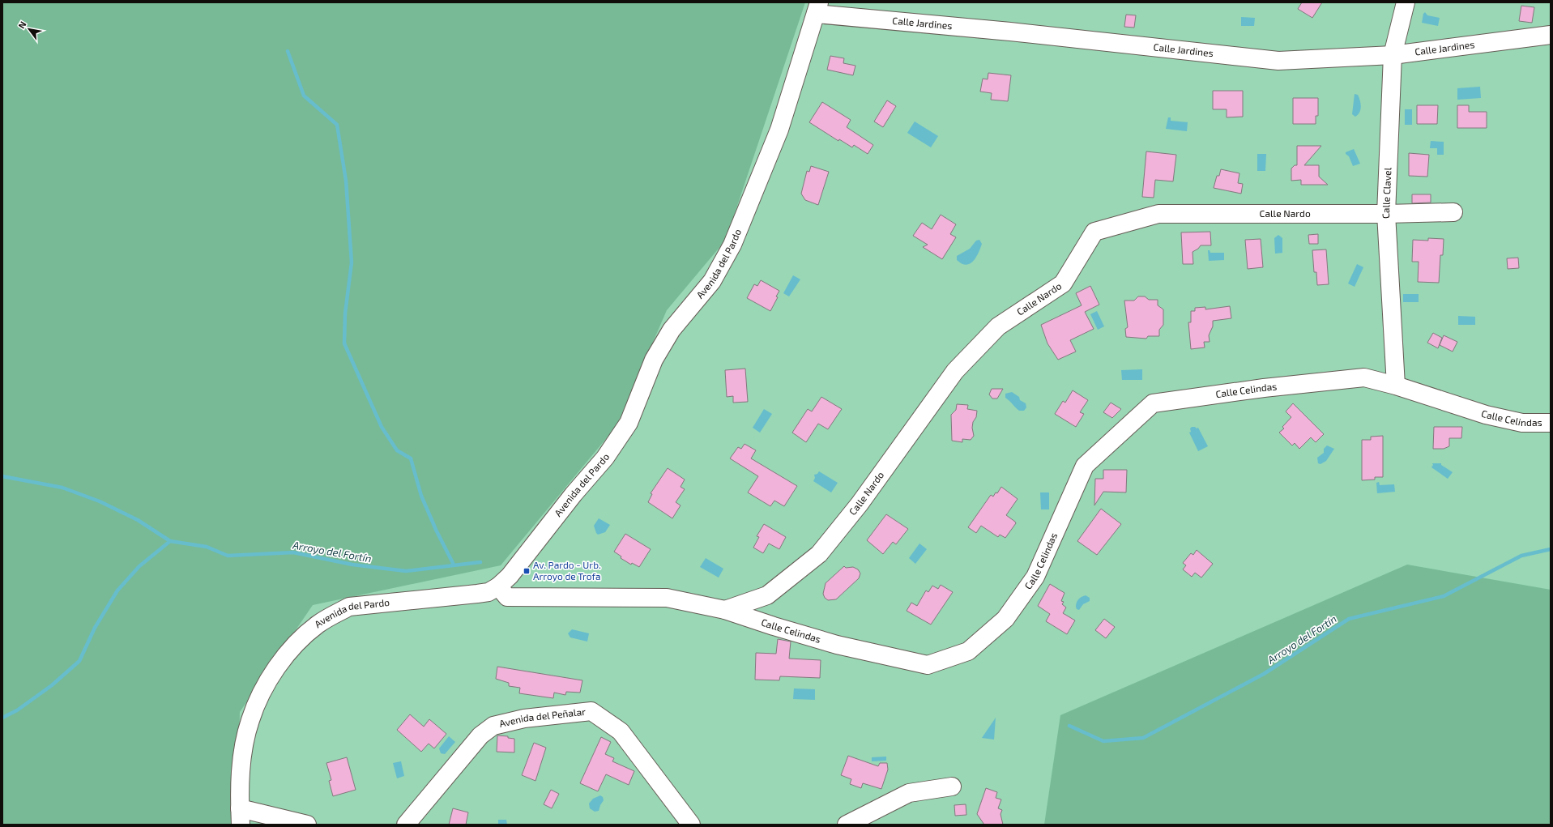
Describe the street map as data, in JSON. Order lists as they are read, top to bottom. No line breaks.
{"streets":{"street":["Calle Jardines","Calle Clavel","Calle Nardo","Avenida del Pardo","Calle Celindas","Avenida del Peñalar"]},"crossings":[["Calle Jardines","Calle Clavel"],["Calle Jardines","Avenida del Pardo"],["Calle Clavel","Calle Nardo"],["Calle Clavel","Calle Celindas"],["Calle Nardo","Calle Celindas"],["Avenida del Pardo","Calle Celindas"]],"water":["Arroyo del Fortín"],"places":{"transit":["Av. Pardo - Urb. Arroyo de Trofa"]},"north":"top left"}
